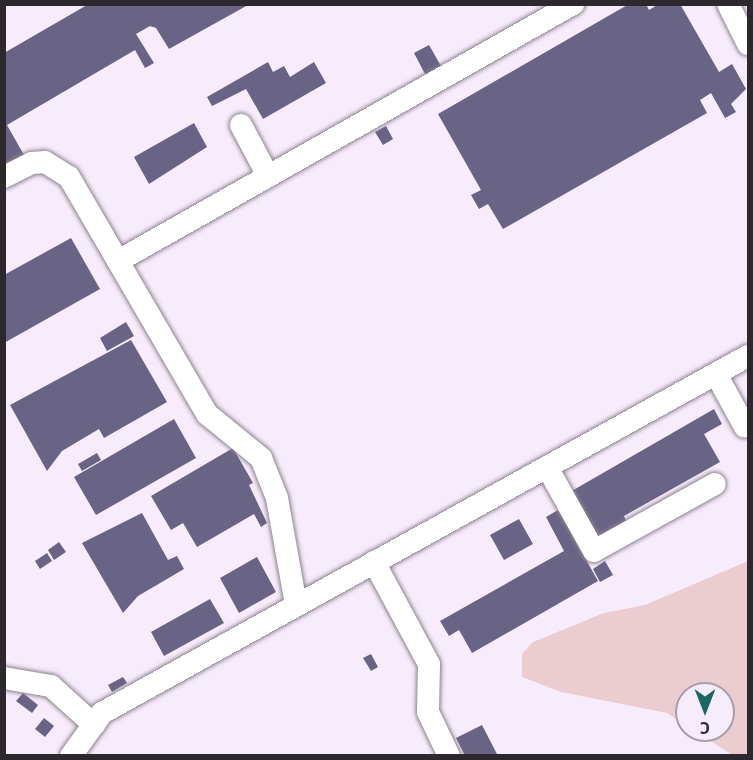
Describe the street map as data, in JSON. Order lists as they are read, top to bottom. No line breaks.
{"north":"bottom"}
